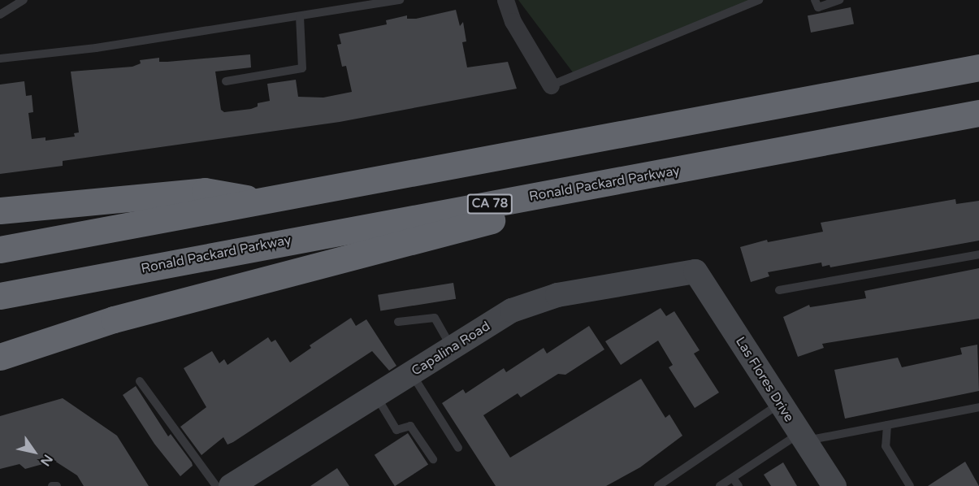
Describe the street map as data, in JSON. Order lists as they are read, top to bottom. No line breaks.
{"streets":{"highway":["Ronald Packard Parkway","CA 78"],"street":["Capalina Road","Las Flores Drive"]},"crossings":[["Capalina Road","Las Flores Drive"]],"north":"bottom right"}
